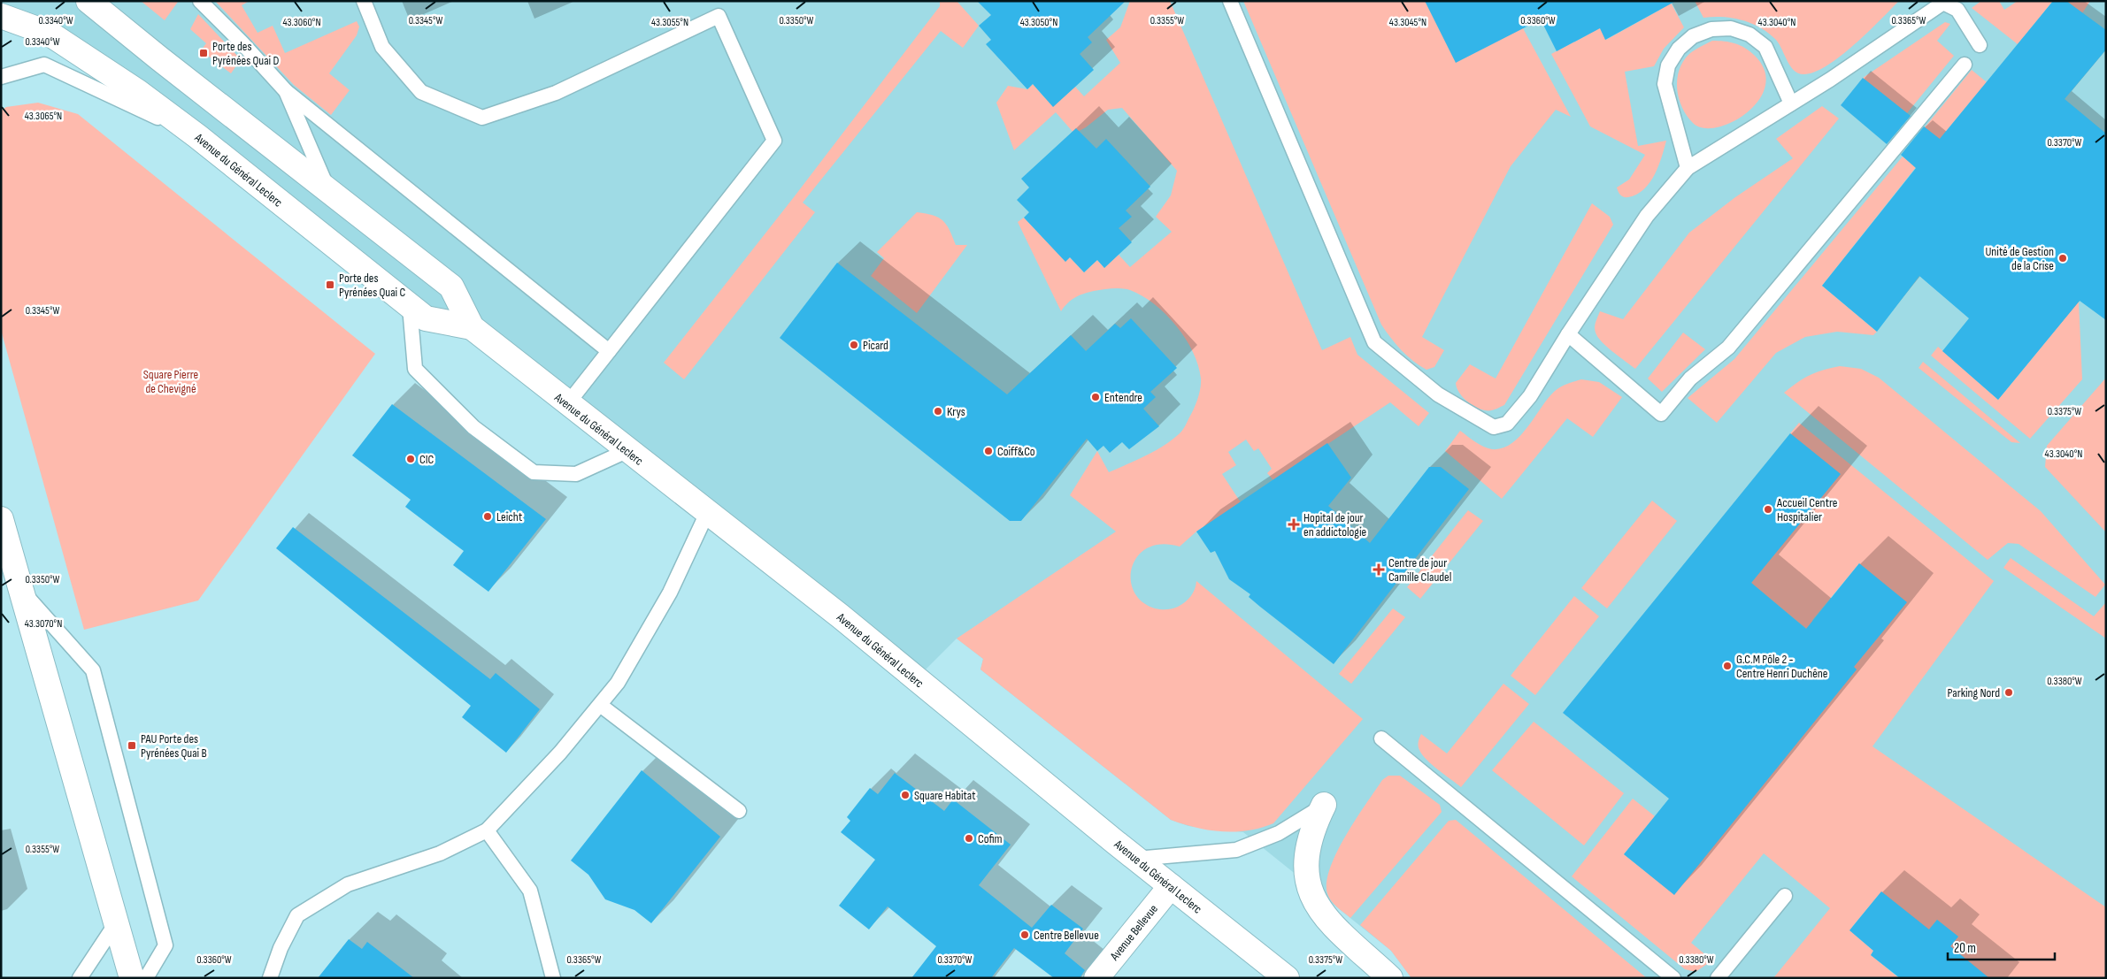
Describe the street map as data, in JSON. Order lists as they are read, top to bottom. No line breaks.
{"streets":{"main road":["Avenue du Général Leclerc","Avenue Bellevue"]},"crossings":[["Avenue du Général Leclerc","Avenue Bellevue"]],"parks":["Square Pierre de Chevigné"],"places":{"transit":["Porte des Pyrénées Quai D","Porte des Pyrénées Quai C","PAU Porte des Pyrénées Quai B"],"other":["Unité de Gestion de la Crise","Picard","Entendre","Krys","Coiff&Co","CIC","Accueil Centre Hospitalier","Leicht","G.C.M Pôle 2 - Centre Henri Duchêne","Parking Nord","Square Habitat","Cofim","Centre Bellevue"],"health":["Hopital de jour en addictologie","Centre de jour Camille Claudel"]},"scale_bar":"20 m","coordinates":["0.3340°W","0.3345°W","0.3350°W","0.3355°W","0.3360°W","0.3365°W","43.3060°N","43.3055°N","43.3050°N","43.3045°N","43.3040°N","43.3065°N","0.3370°W","0.3375°W","43.3070°N","0.3380°W"]}
